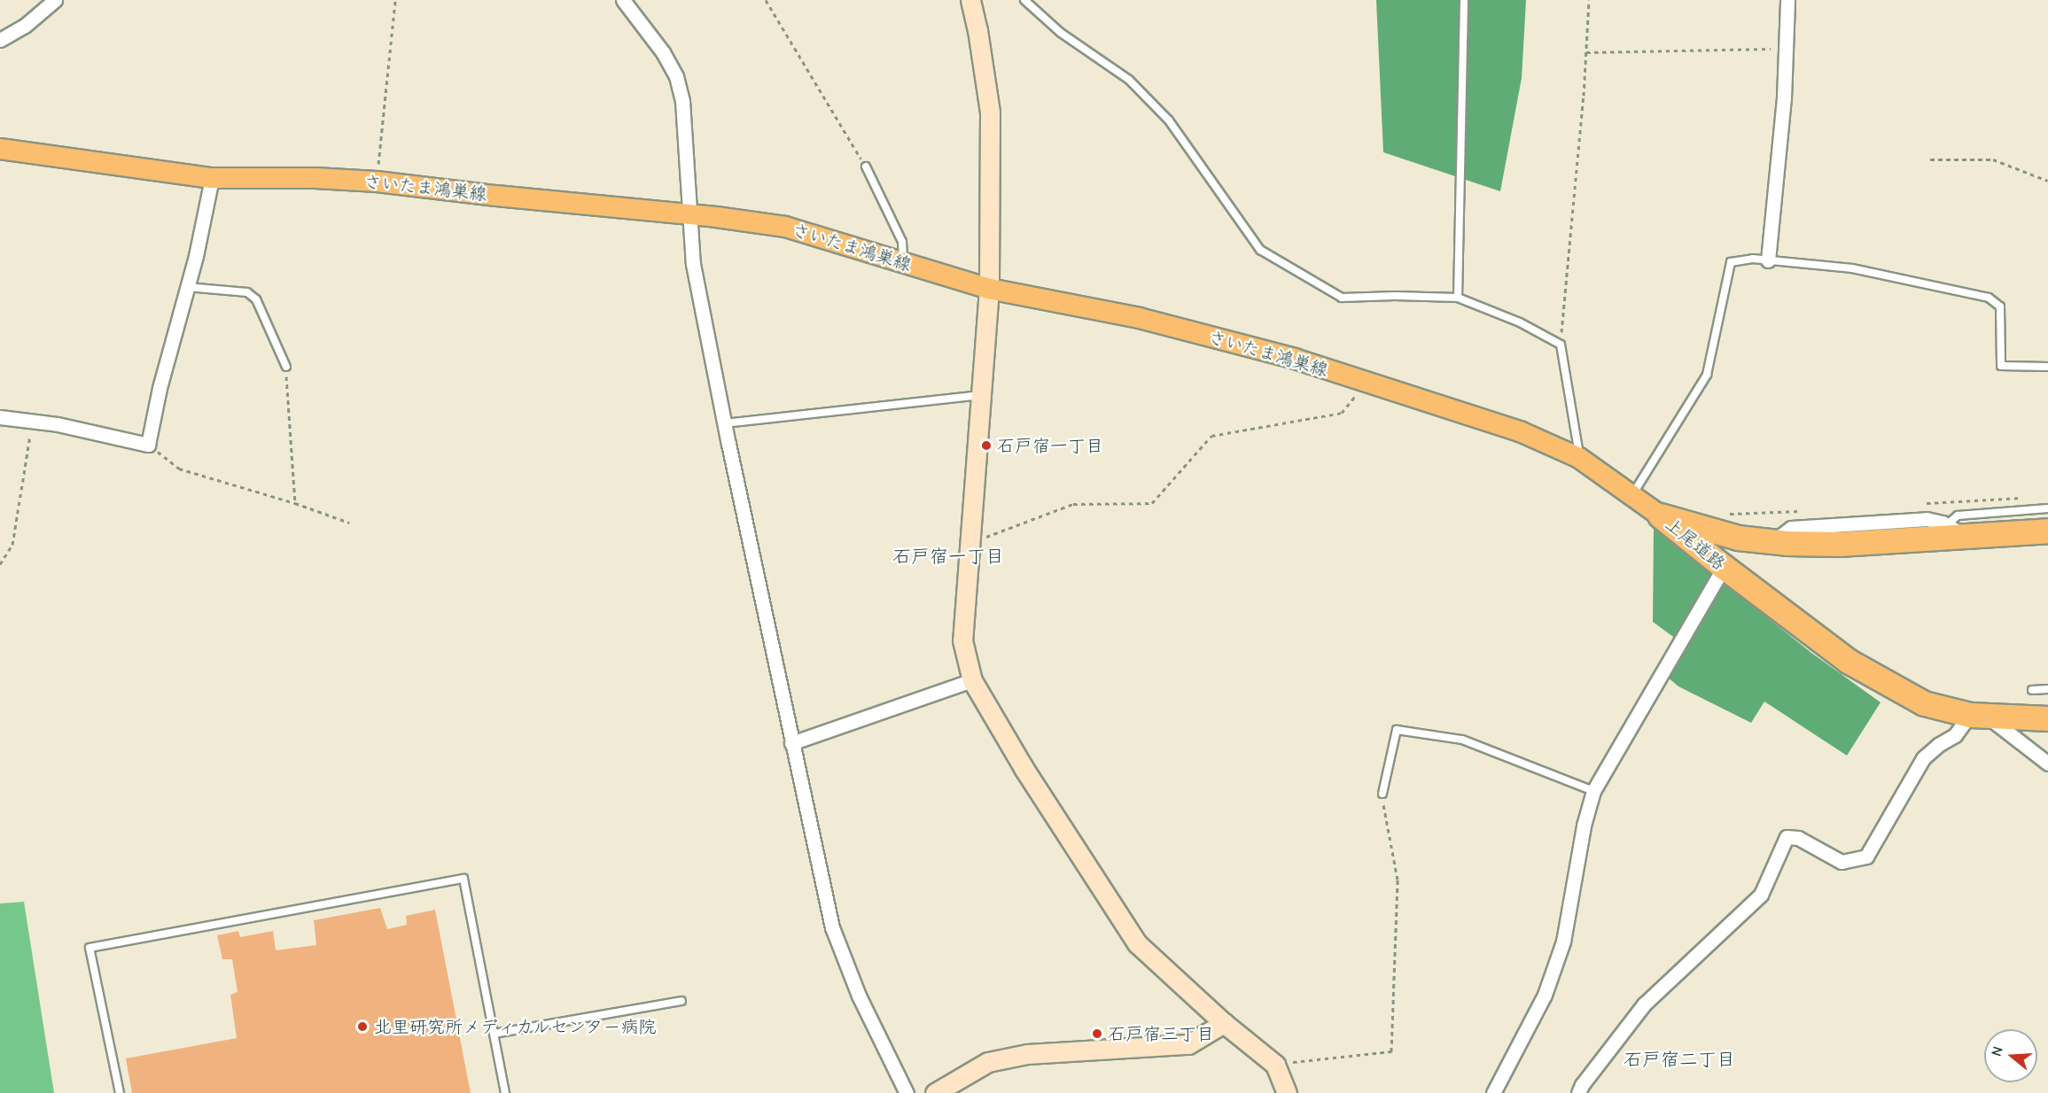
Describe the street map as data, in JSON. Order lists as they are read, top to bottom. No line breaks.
{"streets":{"highway":["上尾道路"],"main road":["さいたま鴻巣線"]},"crossings":[["さいたま鴻巣線","上尾道路"]],"districts":["石戸宿一丁目","石戸宿二丁目"],"places":["石戸宿一丁目","北里研究所メディカルセンター病院","石戸宿三丁目"],"north":"left"}
